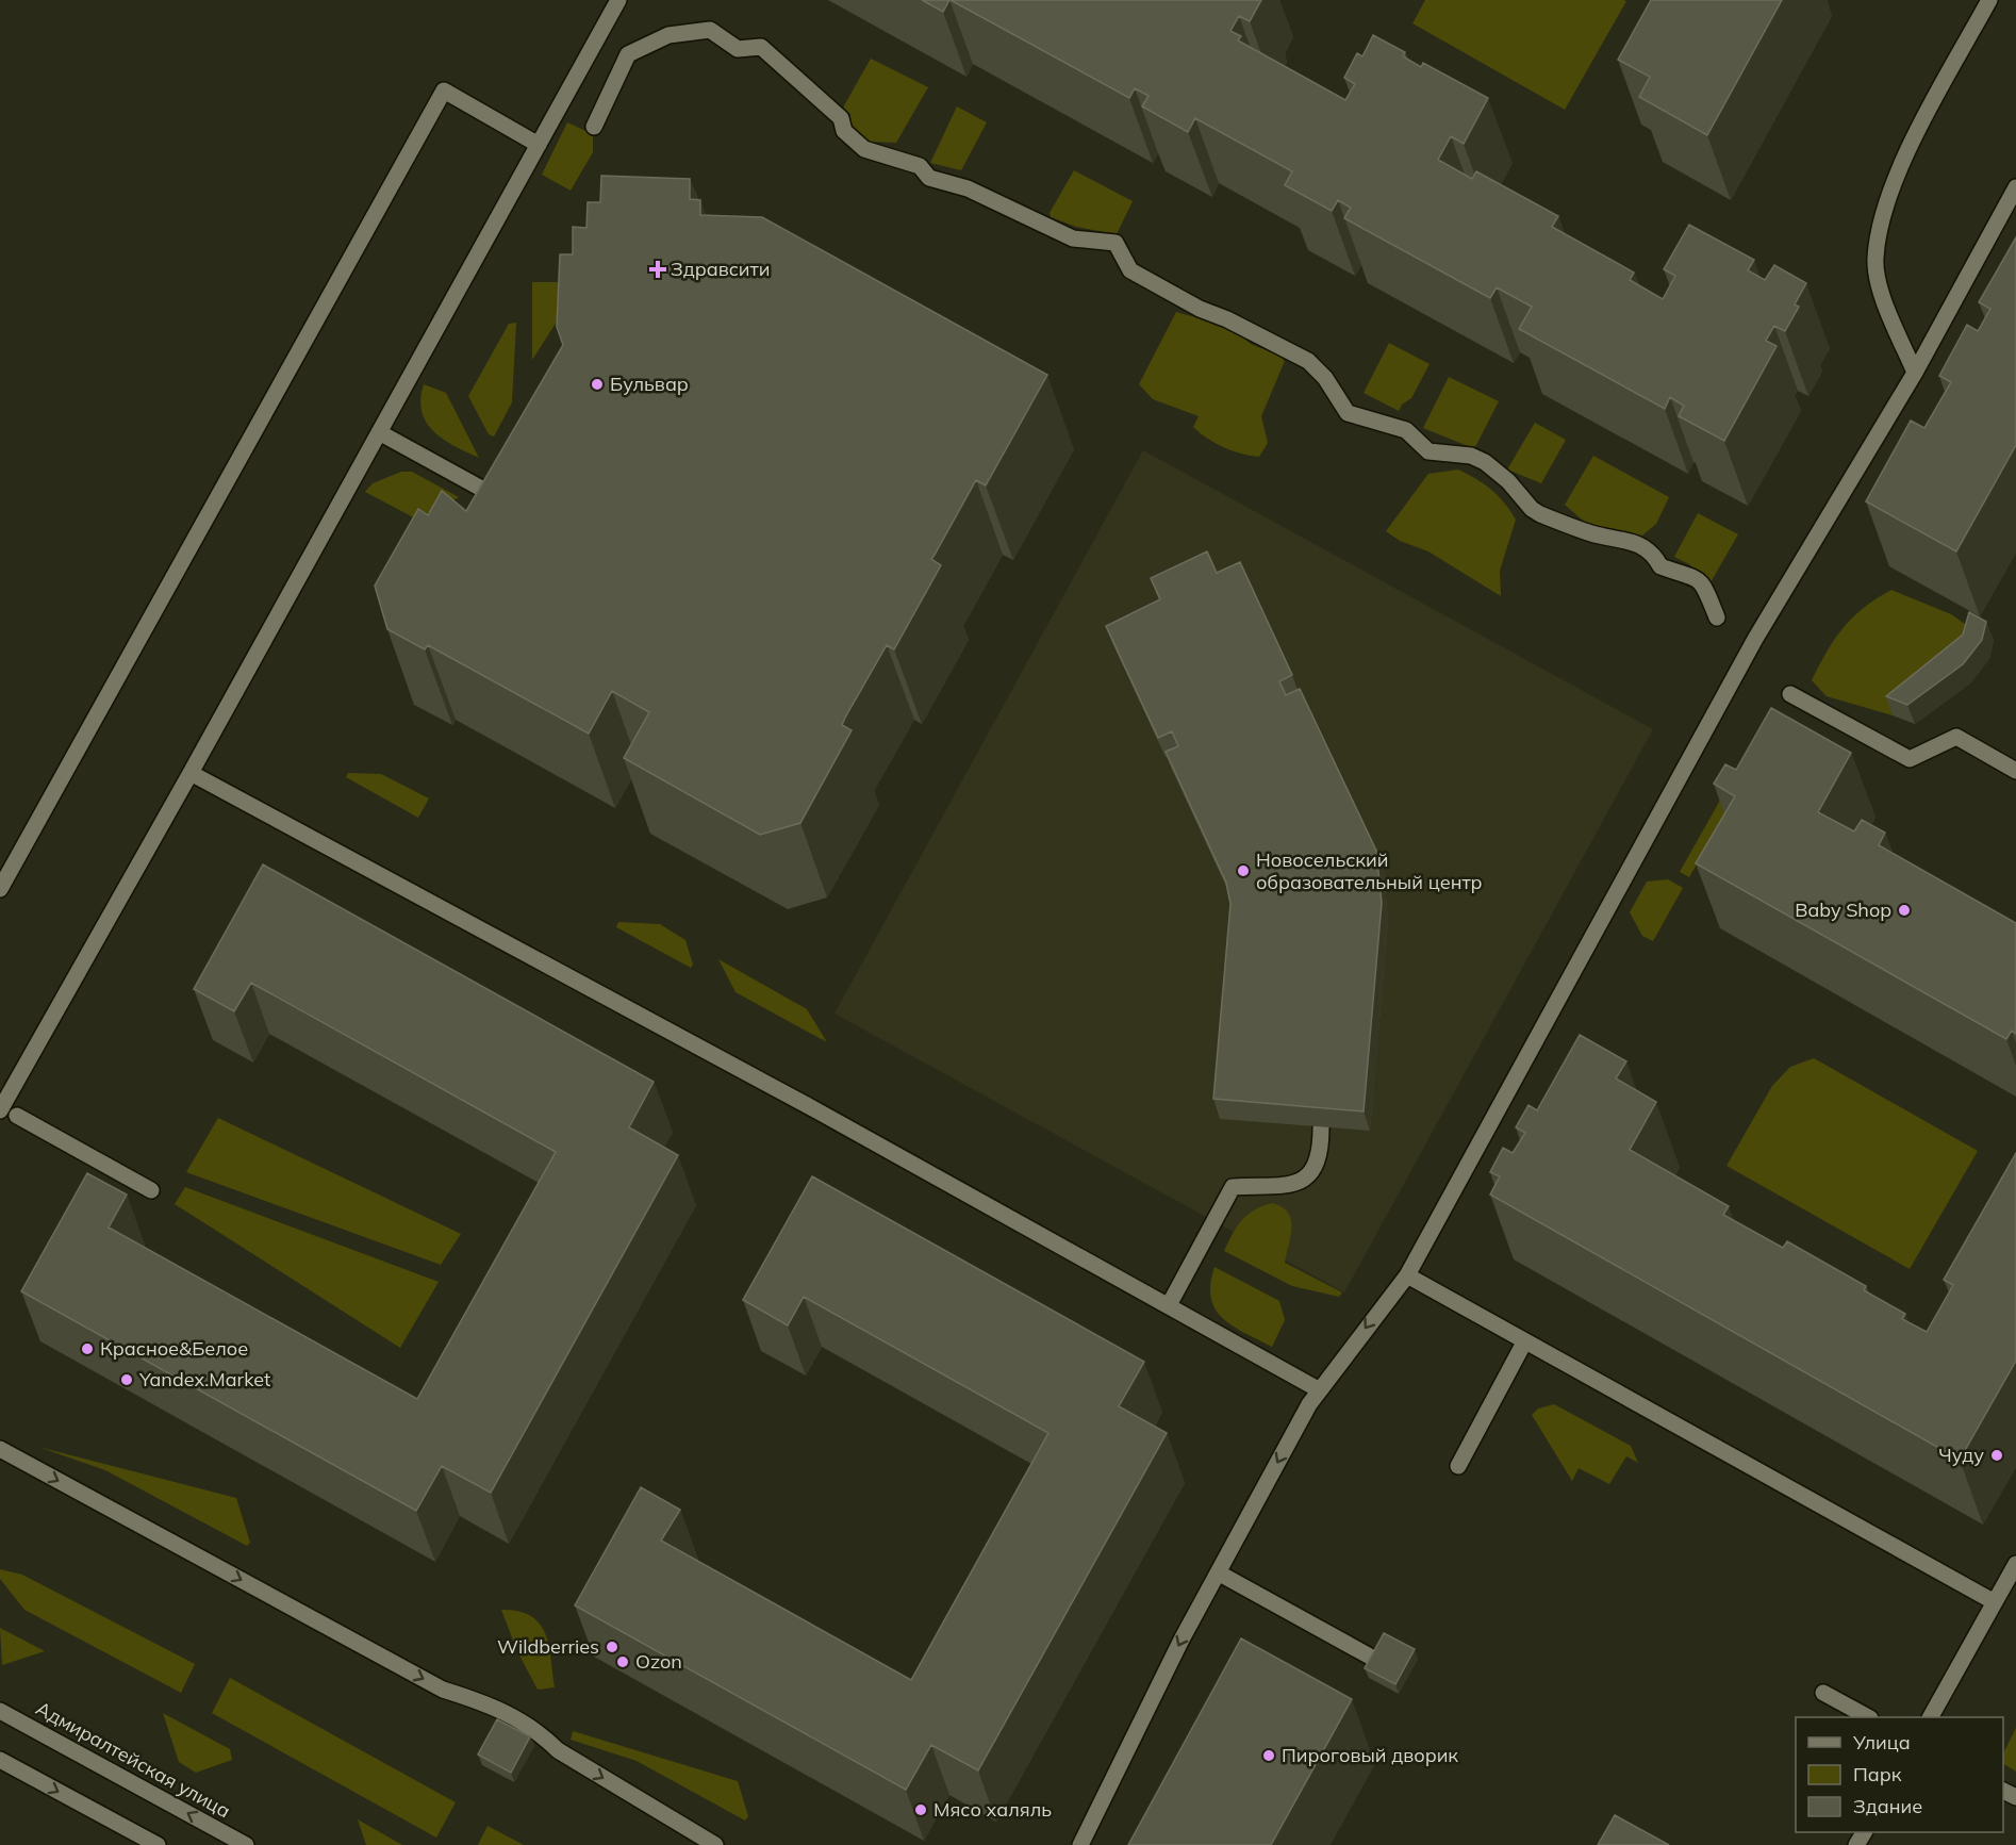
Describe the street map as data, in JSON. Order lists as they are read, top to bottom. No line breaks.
{"streets":{"street":["Адмиралтейская улица"]},"places":{"health":["Здравсити"],"other":["Бульвар","Новосельский образовательный центр","Baby Shop","Красное&Белое","Yandex.Market","Чуду","Wildberries","Ozon","Пироговый дворик","Мясо халяль"]},"legend":["Улица","Парк","Здание"]}
